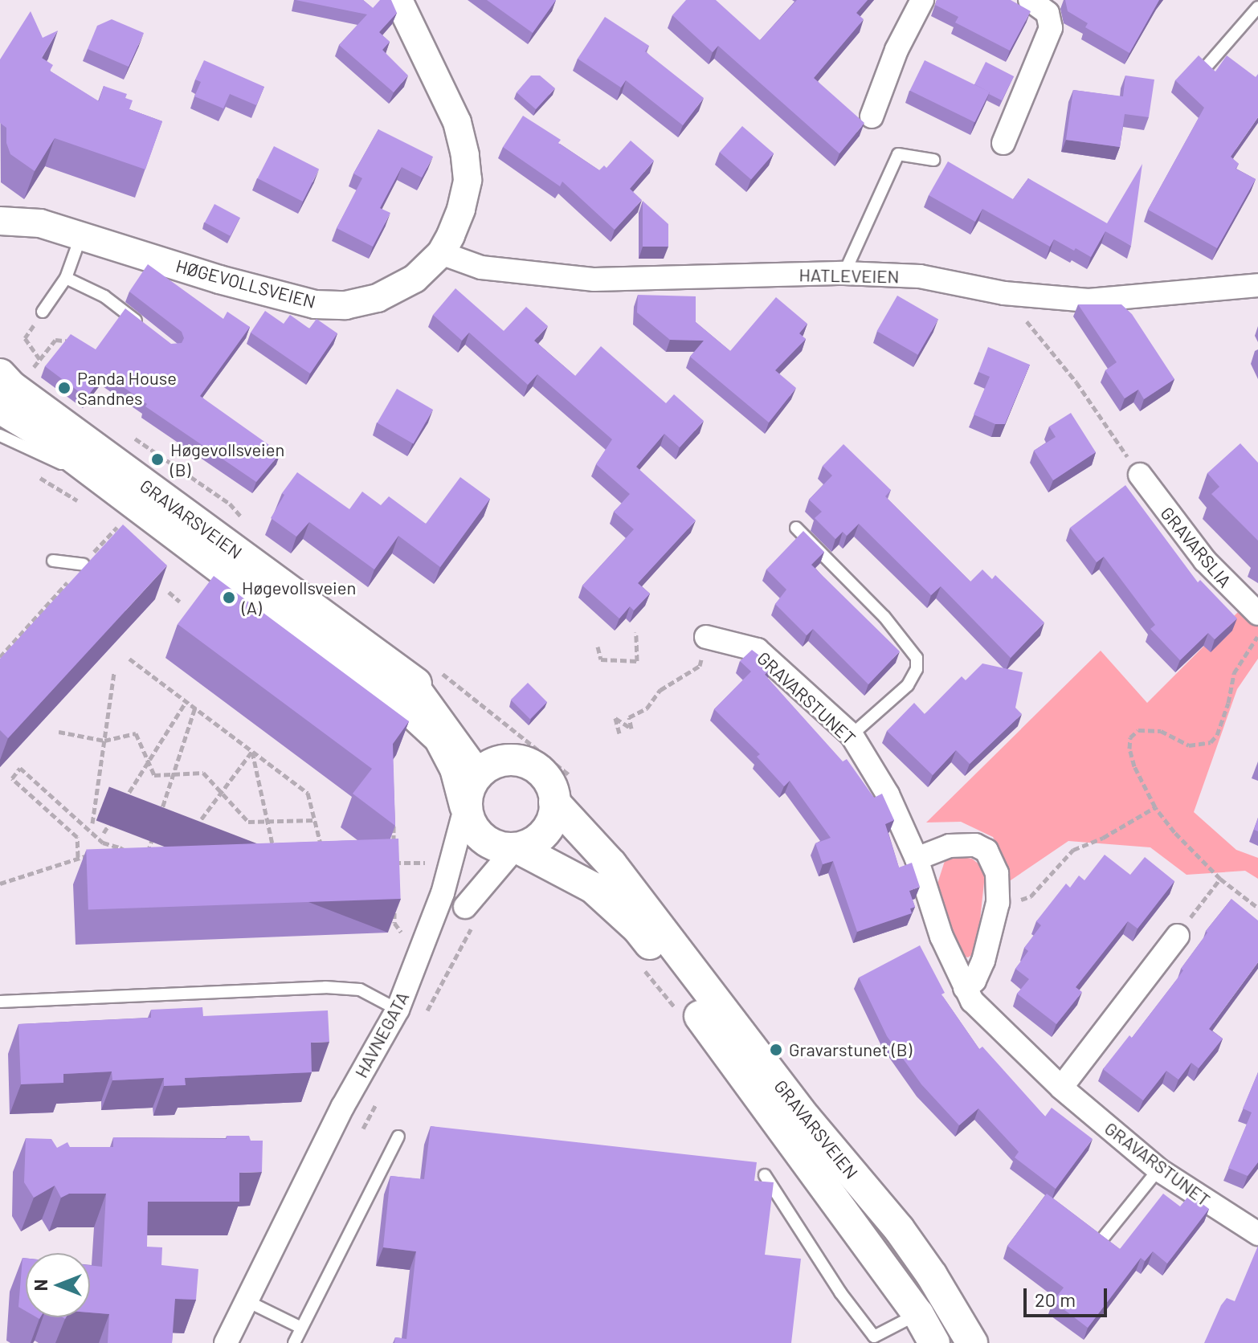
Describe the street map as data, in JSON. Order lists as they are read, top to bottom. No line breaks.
{"streets":{"main road":["GRAVARSVEIEN"],"street":["HATLEVEIEN","HØGEVOLLSVEIEN","GRAVARSLIA","GRAVARSTUNET","HAVNEGATA"]},"crossings":[["HATLEVEIEN","HØGEVOLLSVEIEN"],["GRAVARSVEIEN","HAVNEGATA"]],"places":["Panda House Sandnes","Høgevollsveien (B)","Høgevollsveien (A)","Gravarstunet (B)"],"scale_bar":"20 m","north":"left"}
